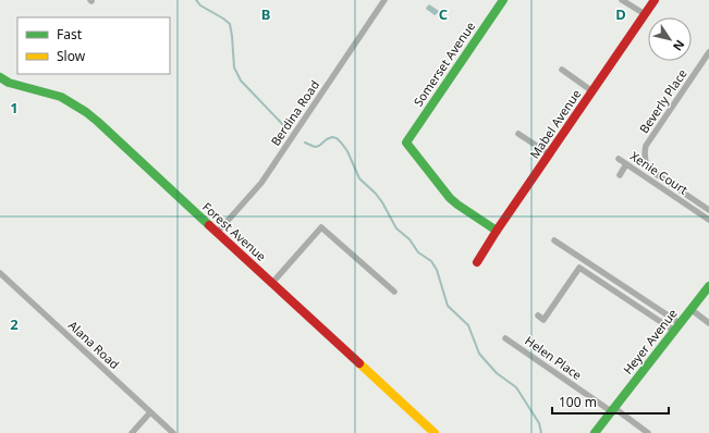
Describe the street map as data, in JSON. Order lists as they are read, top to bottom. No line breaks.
{"streets":{"street":["Somerset Avenue","Beverly Place","Berdina Road","Mabel Avenue","Xenie Court","Forest Avenue","Heyer Avenue","Alana Road","Helen Place"]},"crossings":[["Somerset Avenue","Mabel Avenue"],["Berdina Road","Forest Avenue"],["Heyer Avenue","Helen Place"]],"legend":["Fast","Slow"],"scale_bar":"100 m","north":"bottom right","grid":{"columns":["B","C","D"],"rows":["1","2"]}}
